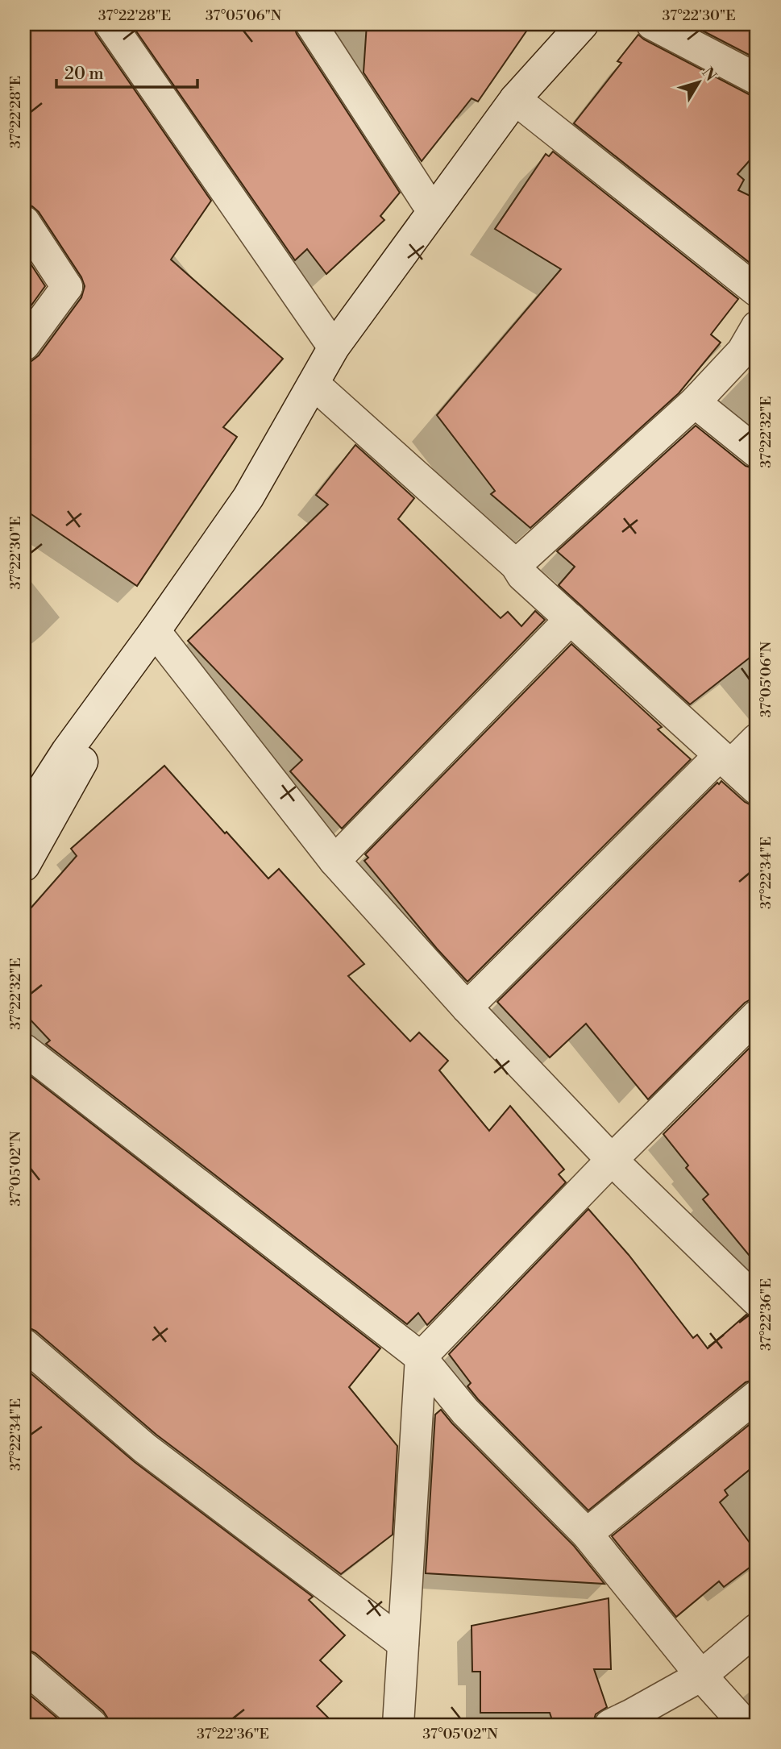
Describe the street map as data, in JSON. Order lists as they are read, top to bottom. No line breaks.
{"scale_bar":"20 m","north":"top right","coordinates":["37°22'28\"E","37°05'06\"N","37°22'30\"E","37°22'32\"E","37°22'34\"E","37°05'02\"N","37°22'36\"E"]}
